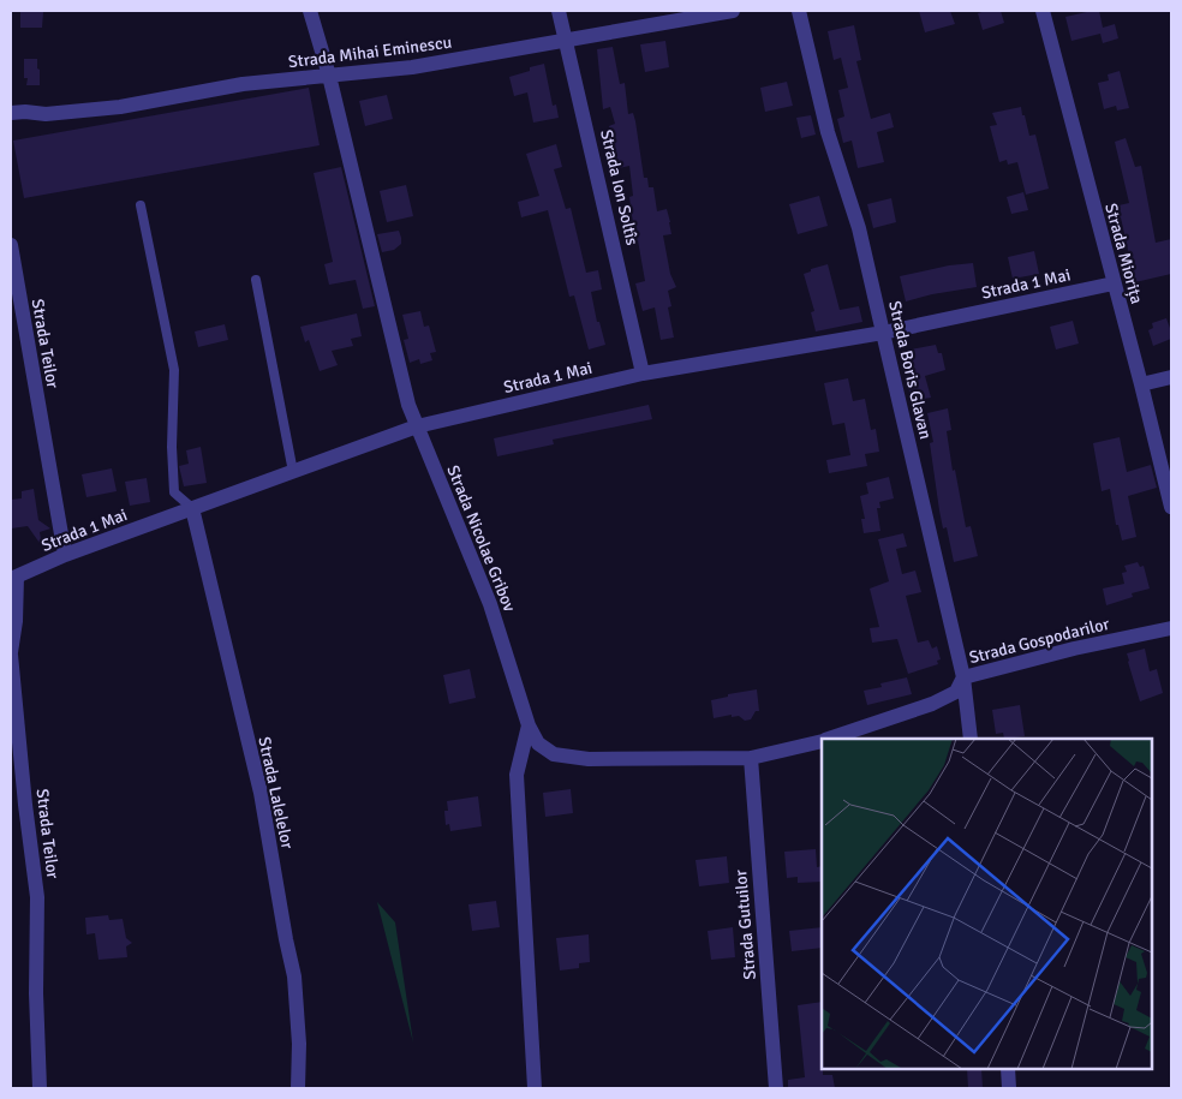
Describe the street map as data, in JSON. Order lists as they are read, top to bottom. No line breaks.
{"streets":{"street":["Strada Mihai Eminescu","Strada Ion Soltîs","Strada Miorița","Strada 1 Mai","Strada Teilor","Strada Boris Glavan","Strada Nicolae Gribov","Strada Gospodarilor","Strada Lalelelor","Strada Gutuilor"]},"crossings":[["Strada Mihai Eminescu","Strada Ion Soltîs"],["Strada Mihai Eminescu","Strada Nicolae Gribov"],["Strada Ion Soltîs","Strada 1 Mai"],["Strada Miorița","Strada 1 Mai"],["Strada 1 Mai","Strada Teilor"],["Strada 1 Mai","Strada Boris Glavan"],["Strada 1 Mai","Strada Nicolae Gribov"],["Strada 1 Mai","Strada Lalelelor"],["Strada Boris Glavan","Strada Gospodarilor"],["Strada Nicolae Gribov","Strada Gospodarilor"],["Strada Gospodarilor","Strada Gutuilor"]]}
